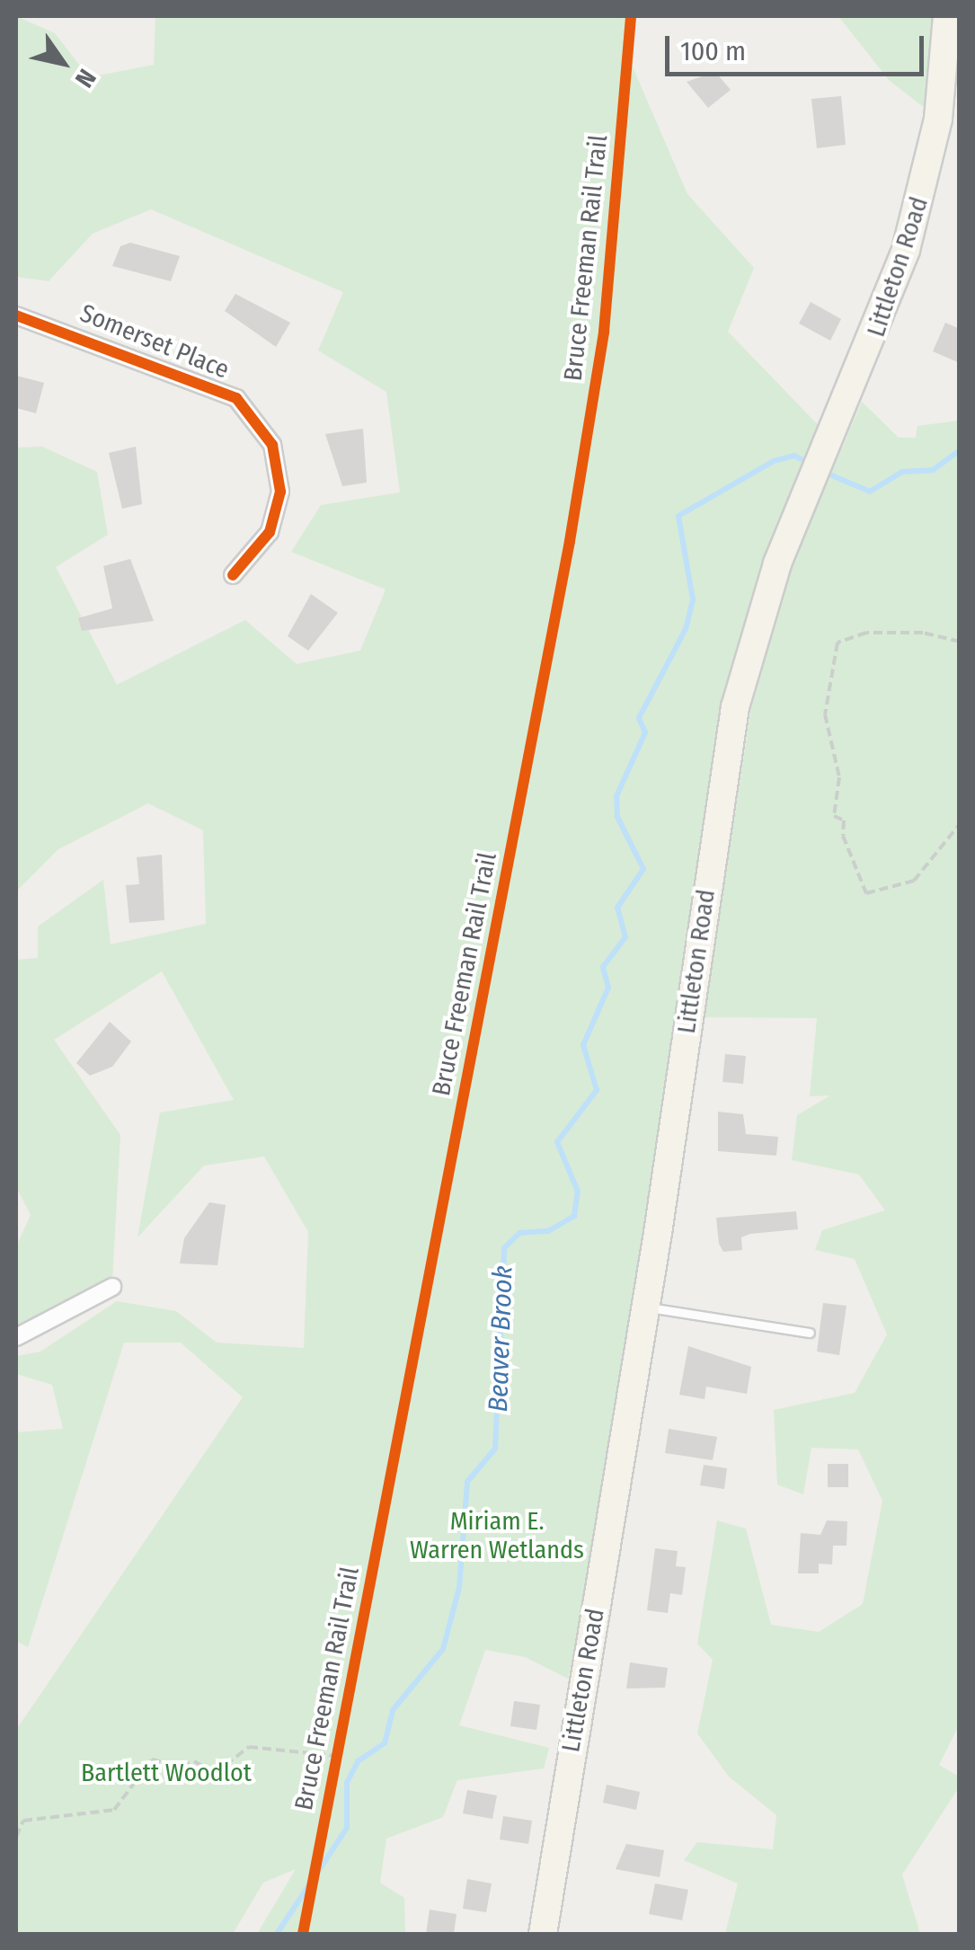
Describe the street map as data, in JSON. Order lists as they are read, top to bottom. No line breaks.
{"streets":{"main road":["Littleton Road"],"street":["Somerset Place"],"cycle path":["Bruce Freeman Rail Trail"]},"water":["Beaver Brook"],"parks":["Miriam E. Warren Wetlands","Bartlett Woodlot"],"scale_bar":"100 m","north":"bottom right"}
